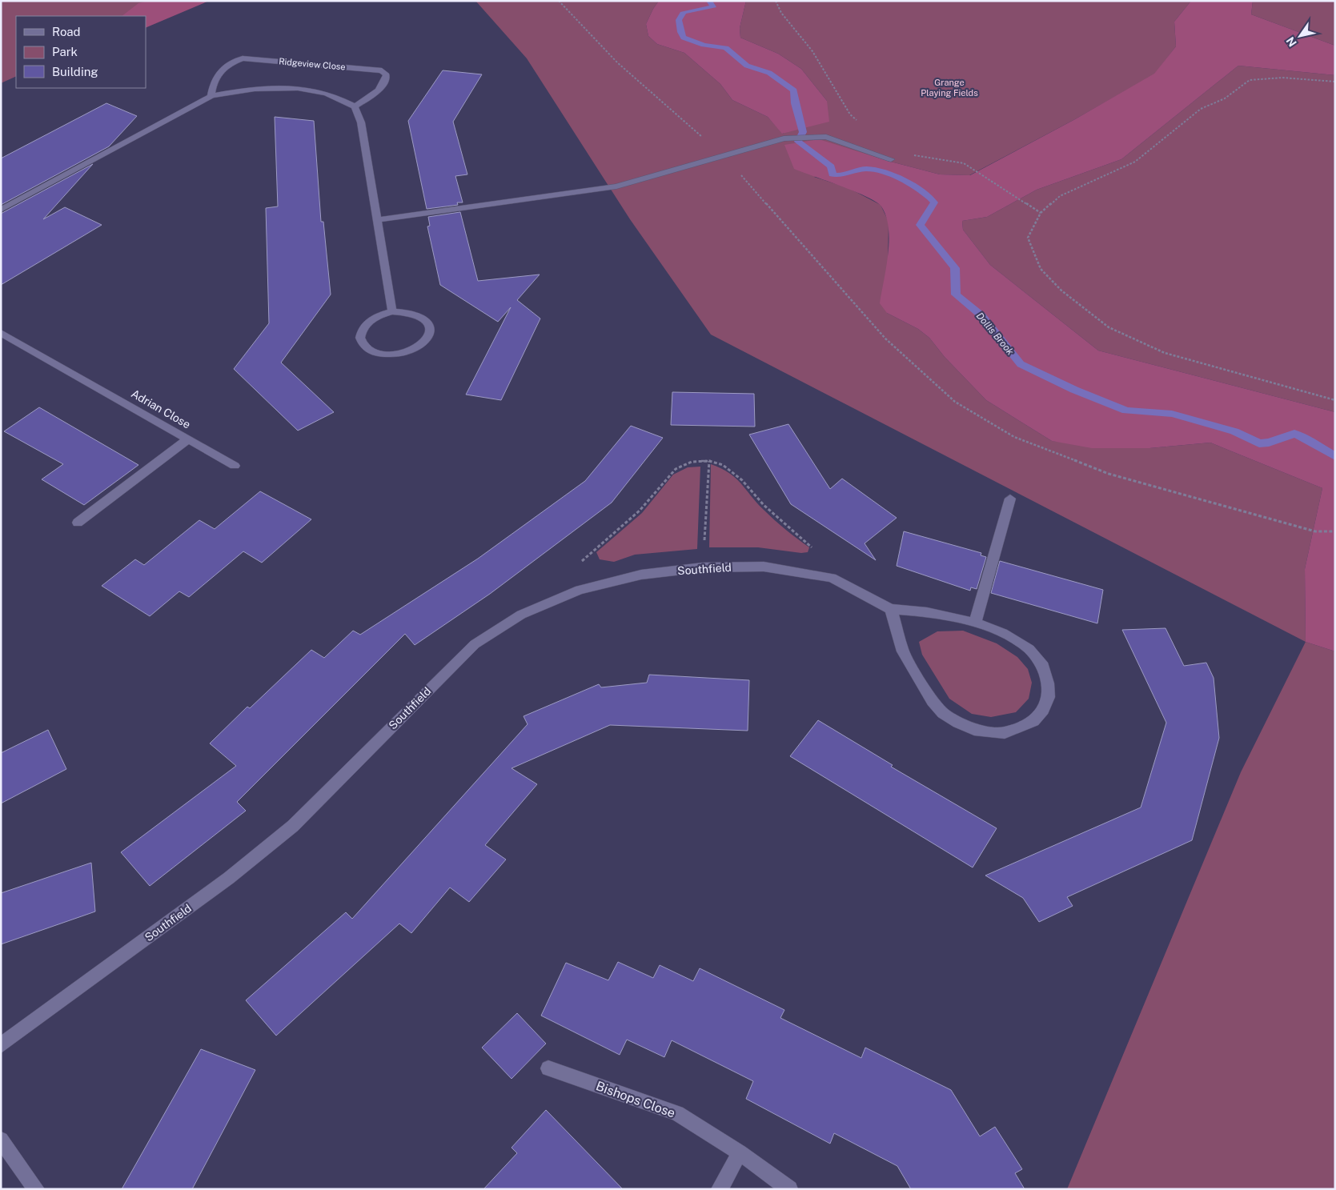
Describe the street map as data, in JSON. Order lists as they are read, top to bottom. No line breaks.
{"streets":{"street":["Ridgeview Close","Adrian Close","Southfield","Bishops Close"]},"water":["Dollis Brook"],"parks":["Grange Playing Fields"],"legend":["Road","Park","Building"],"north":"bottom left"}
